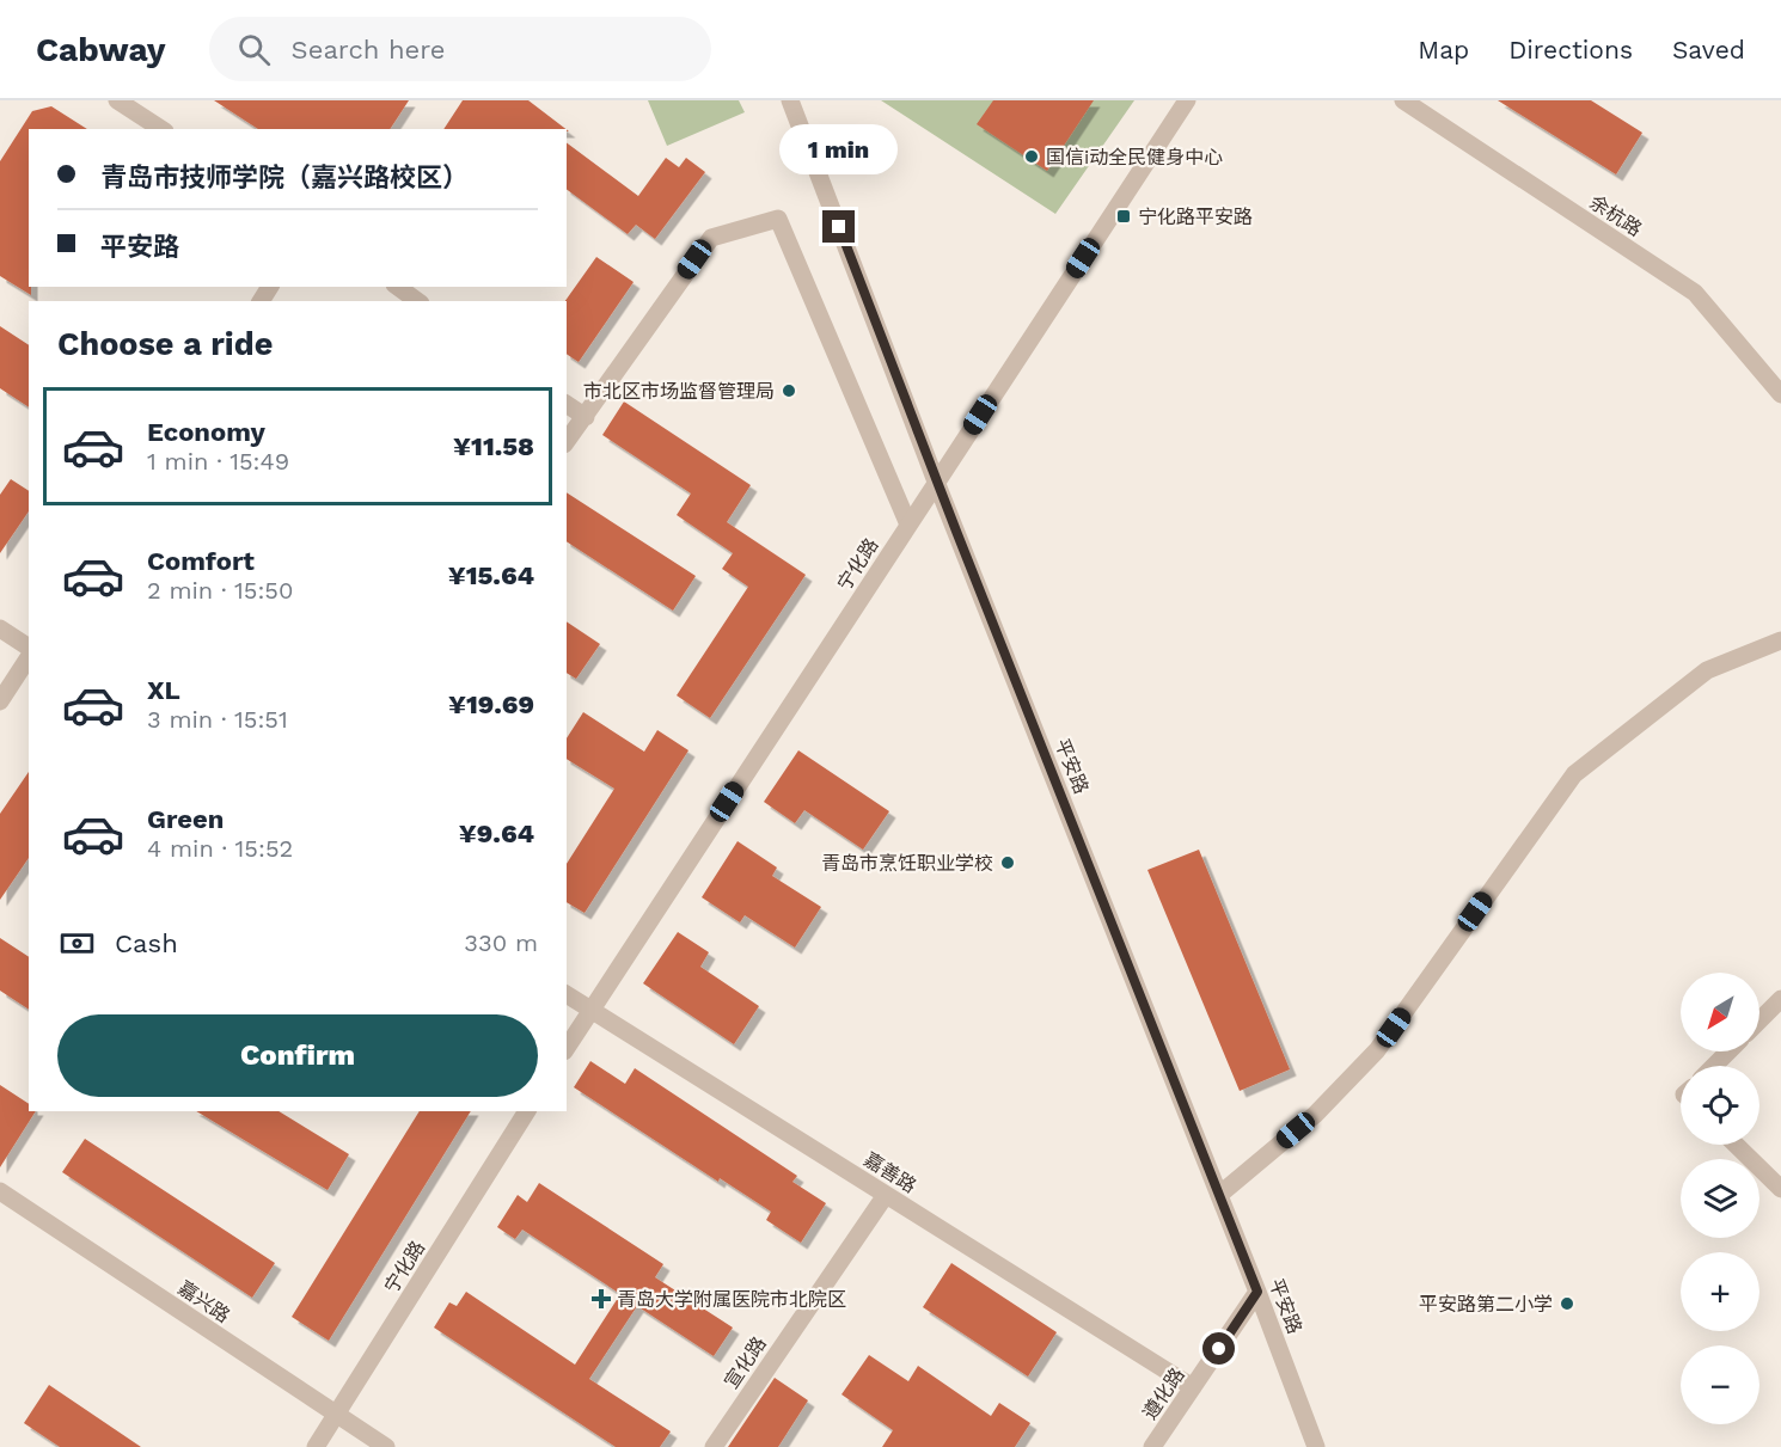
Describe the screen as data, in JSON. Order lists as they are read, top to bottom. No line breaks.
{"streets":{"street":["余杭路","宁化路","平安路","嘉善路","嘉兴路","宣化路","遵化路"]},"crossings":[["宁化路","平安路"],["宁化路","嘉善路"],["宁化路","嘉兴路"],["平安路","遵化路"],["嘉善路","宣化路"],["嘉善路","遵化路"]],"places":{"other":["国信i动全民健身中心","市北区市场监督管理局","青岛市烹饪职业学校","平安路第二小学"],"transit":["宁化路平安路"],"health":["青岛大学附属医院市北院区"]},"north":"bottom left","page":{"header":"Cabway","search":"Search here","nav":["Map","Directions","Saved"],"bubble":"1 min","banner":["青岛市技师学院（嘉兴路校区）","平安路"],"heading":"Choose a ride","list":[{"name":"Economy","note":"1 min · 15:49","value":"¥11.58"},{"name":"Comfort","note":"2 min · 15:50","value":"¥15.64"},{"name":"XL","note":"3 min · 15:51","value":"¥19.69"},{"name":"Green","note":"4 min · 15:52","value":"¥9.64"}],"pay":["Cash","330 m"],"map_buttons":["+","−"],"buttons":"Confirm"}}
